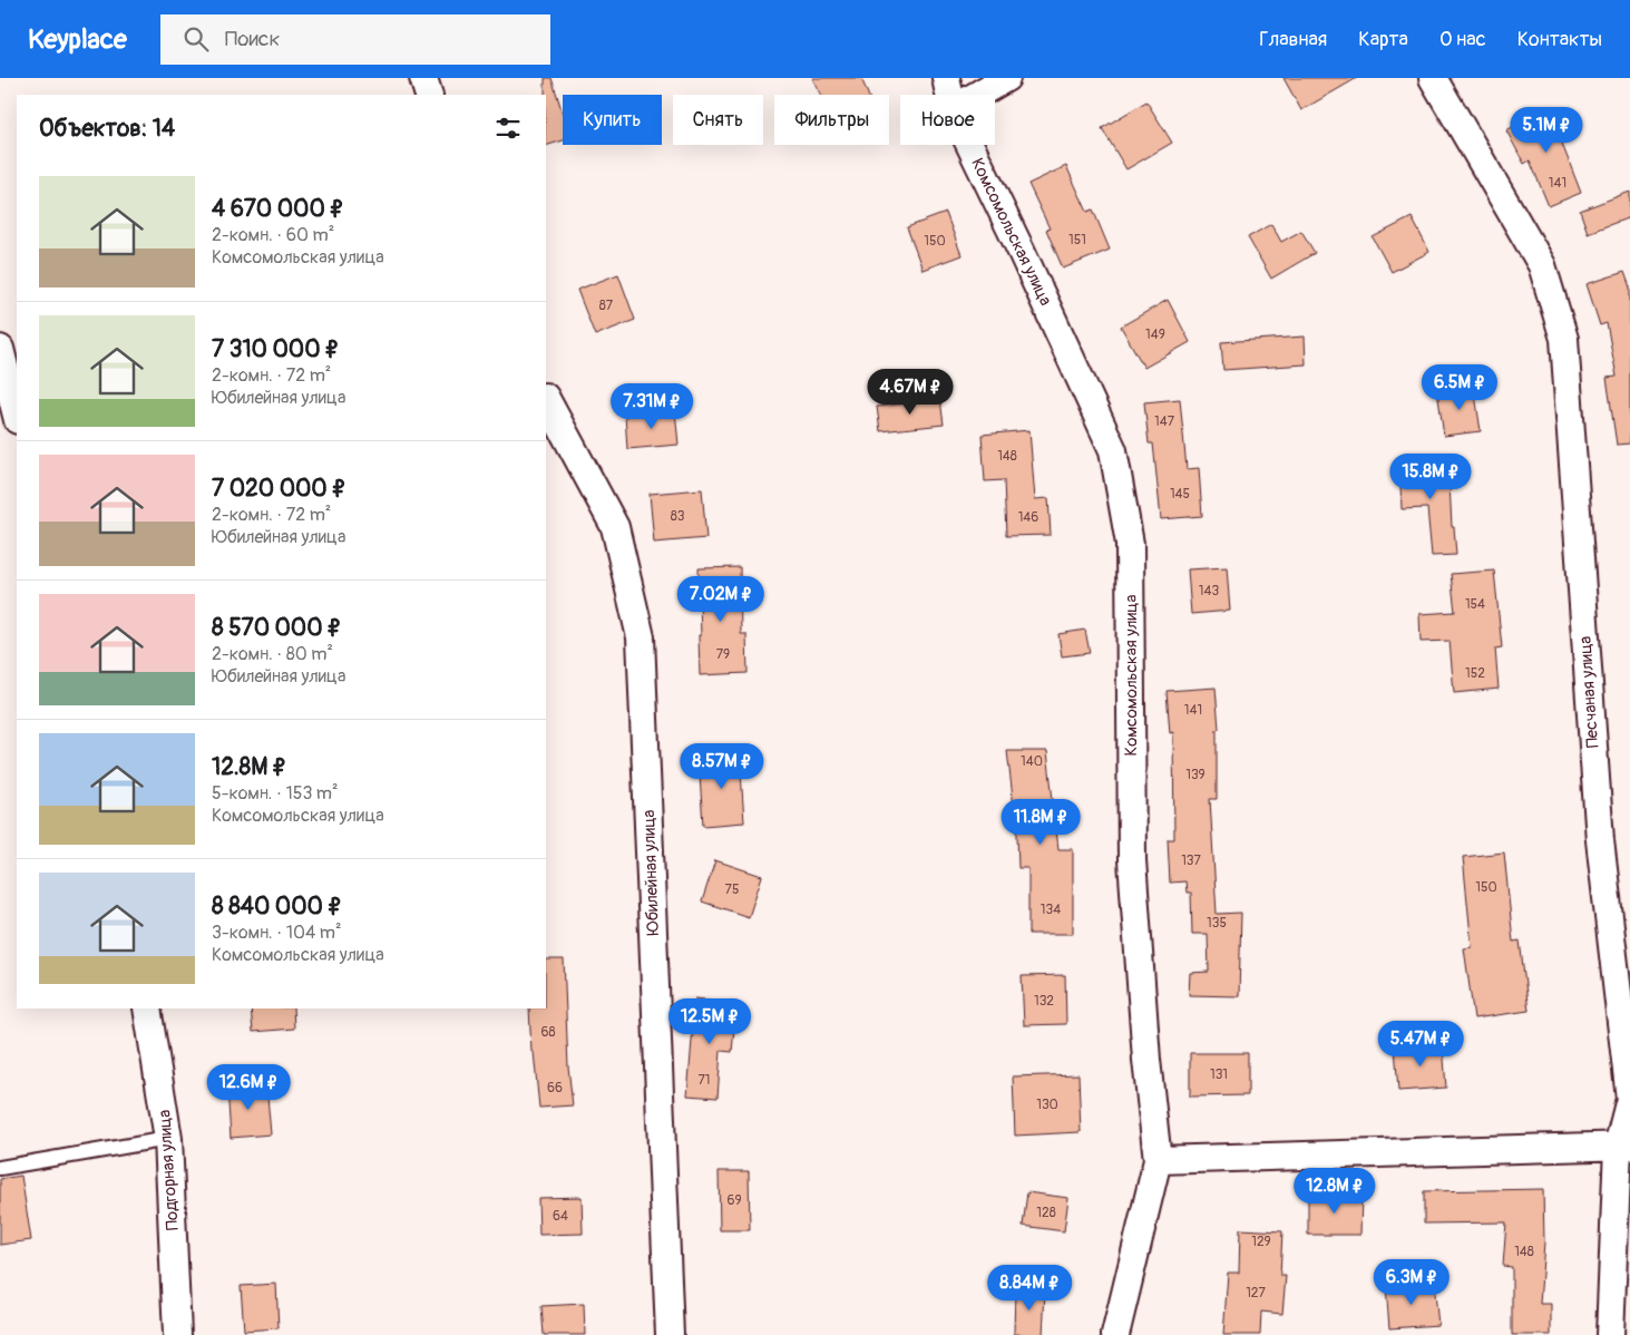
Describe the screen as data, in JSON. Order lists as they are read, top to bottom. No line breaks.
{"streets":{"street":["Комсомольская улица","Песчаная улица","Юбилейная улица","Подгорная улица"]},"house_numbers":["141","151","150","87","149","147","148","145","83","146","143","154","79","152","141","140","139","137","150","75","134","135","132","68","131","71","66","130","69","128","64","129","148","127"],"page":{"header":"Keyplace","search":"Поиск","nav":["Главная","Карта","О нас","Контакты"],"chip":["Купить","Снять","Фильтры","Новое"],"heading":"Объектов: 14","price":["5.1M ₽","6.5M ₽","4.67M ₽","7.31M ₽","15.8M ₽","7.02M ₽","8.57M ₽","11.8M ₽","12.5M ₽","5.47M ₽","12.6M ₽","12.8M ₽","6.3M ₽","8.84M ₽"],"list":[{"name":"4 670 000 ₽","note":"2-комн. · 60 m² · Комсомольская улица"},{"name":"7 310 000 ₽","note":"2-комн. · 72 m² · Юбилейная улица"},{"name":"7 020 000 ₽","note":"2-комн. · 72 m² · Юбилейная улица"},{"name":"8 570 000 ₽","note":"2-комн. · 80 m² · Юбилейная улица"},{"name":"12.8M ₽","note":"5-комн. · 153 m² · Комсомольская улица"},{"name":"8 840 000 ₽","note":"3-комн. · 104 m² · Комсомольская улица"}]}}
